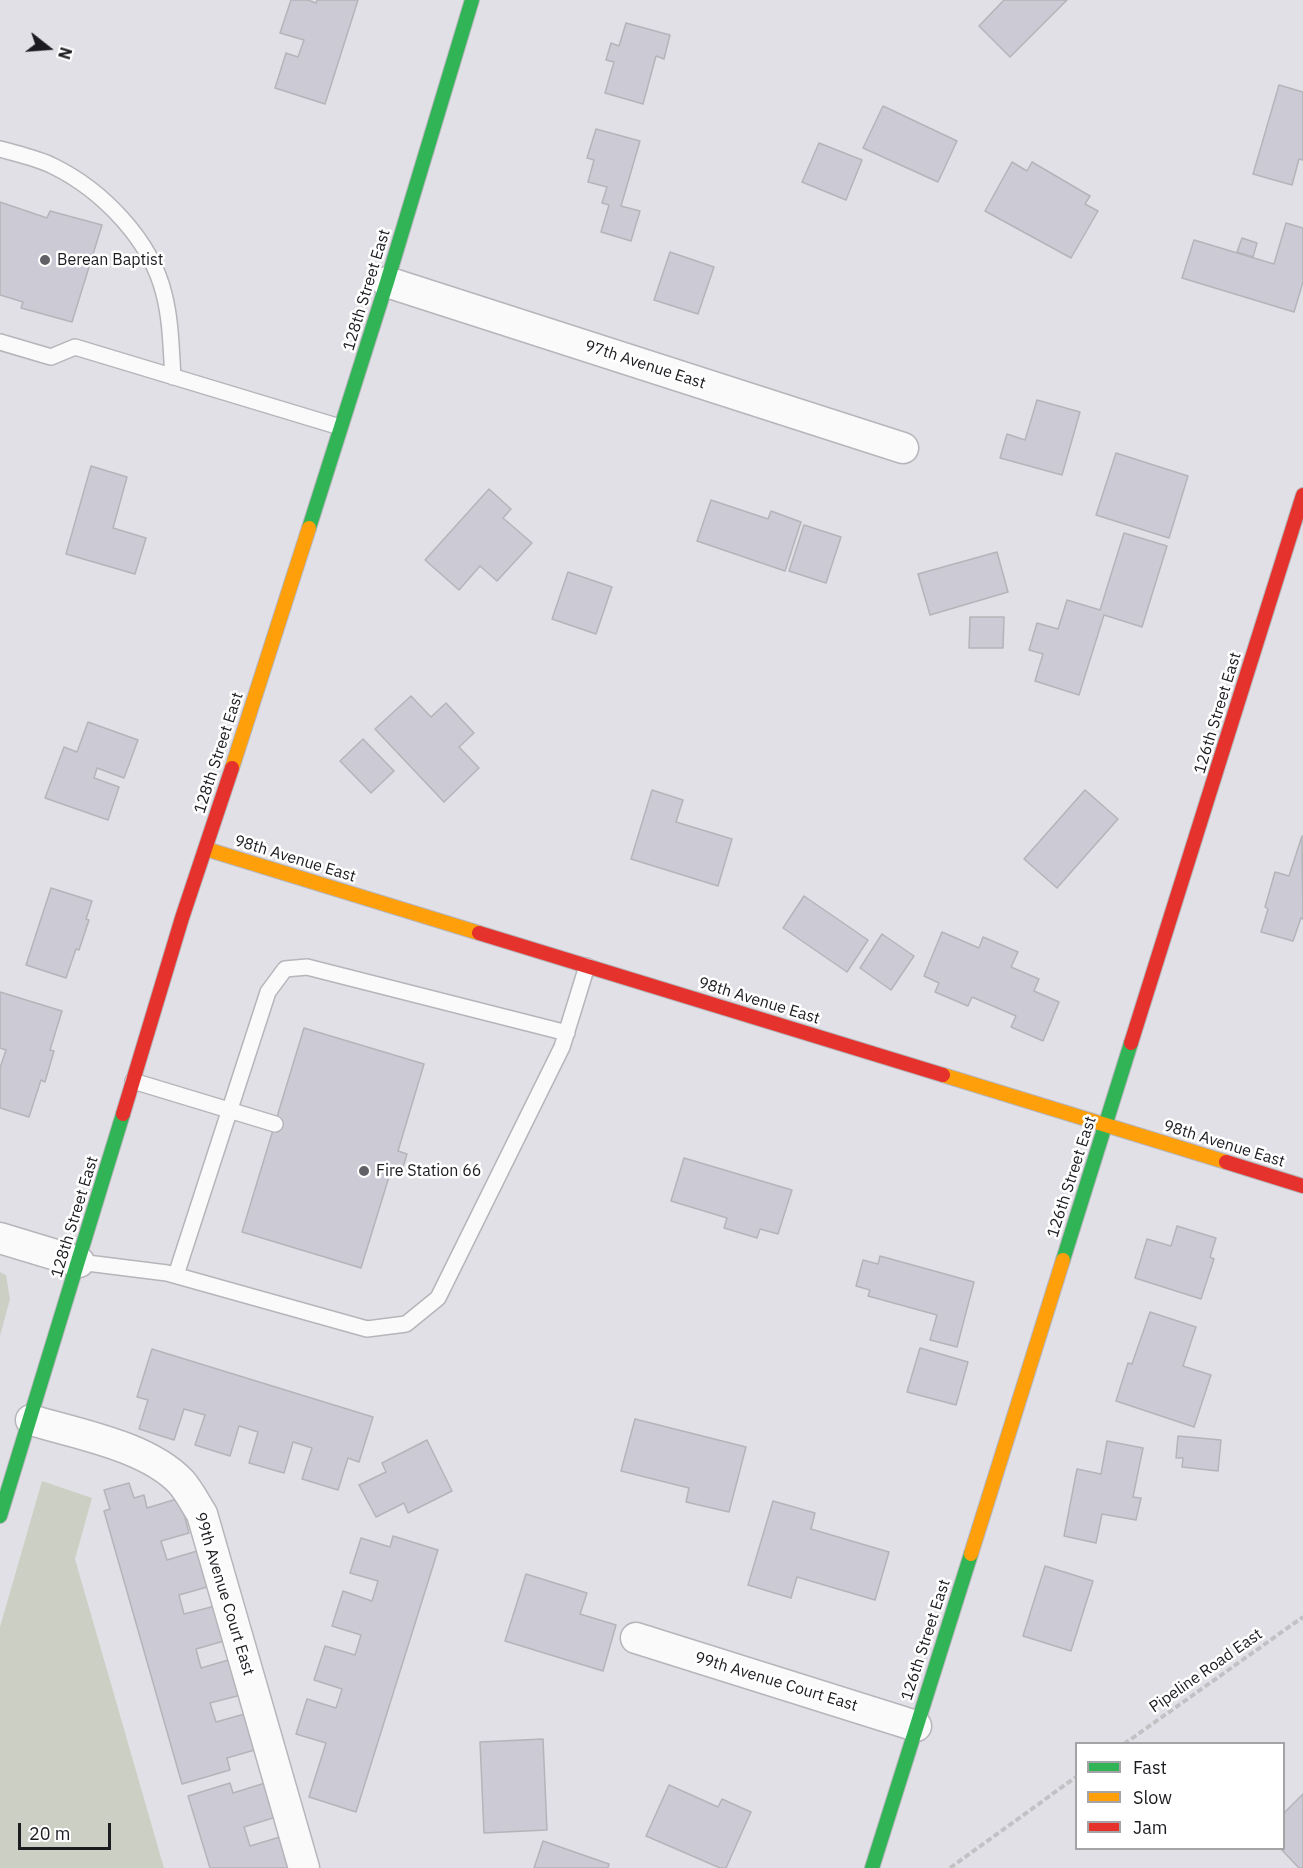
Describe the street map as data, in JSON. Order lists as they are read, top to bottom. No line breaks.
{"streets":{"street":["128th Street East","97th Avenue East","126th Street East","98th Avenue East","99th Avenue Court East"],"path":["Pipeline Road East"]},"crossings":[["128th Street East","97th Avenue East"],["128th Street East","98th Avenue East"],["128th Street East","99th Avenue Court East"],["126th Street East","98th Avenue East"],["126th Street East","99th Avenue Court East"]],"places":["Berean Baptist","Fire Station 66"],"legend":["Fast","Slow","Jam"],"scale_bar":"20 m","north":"right"}
